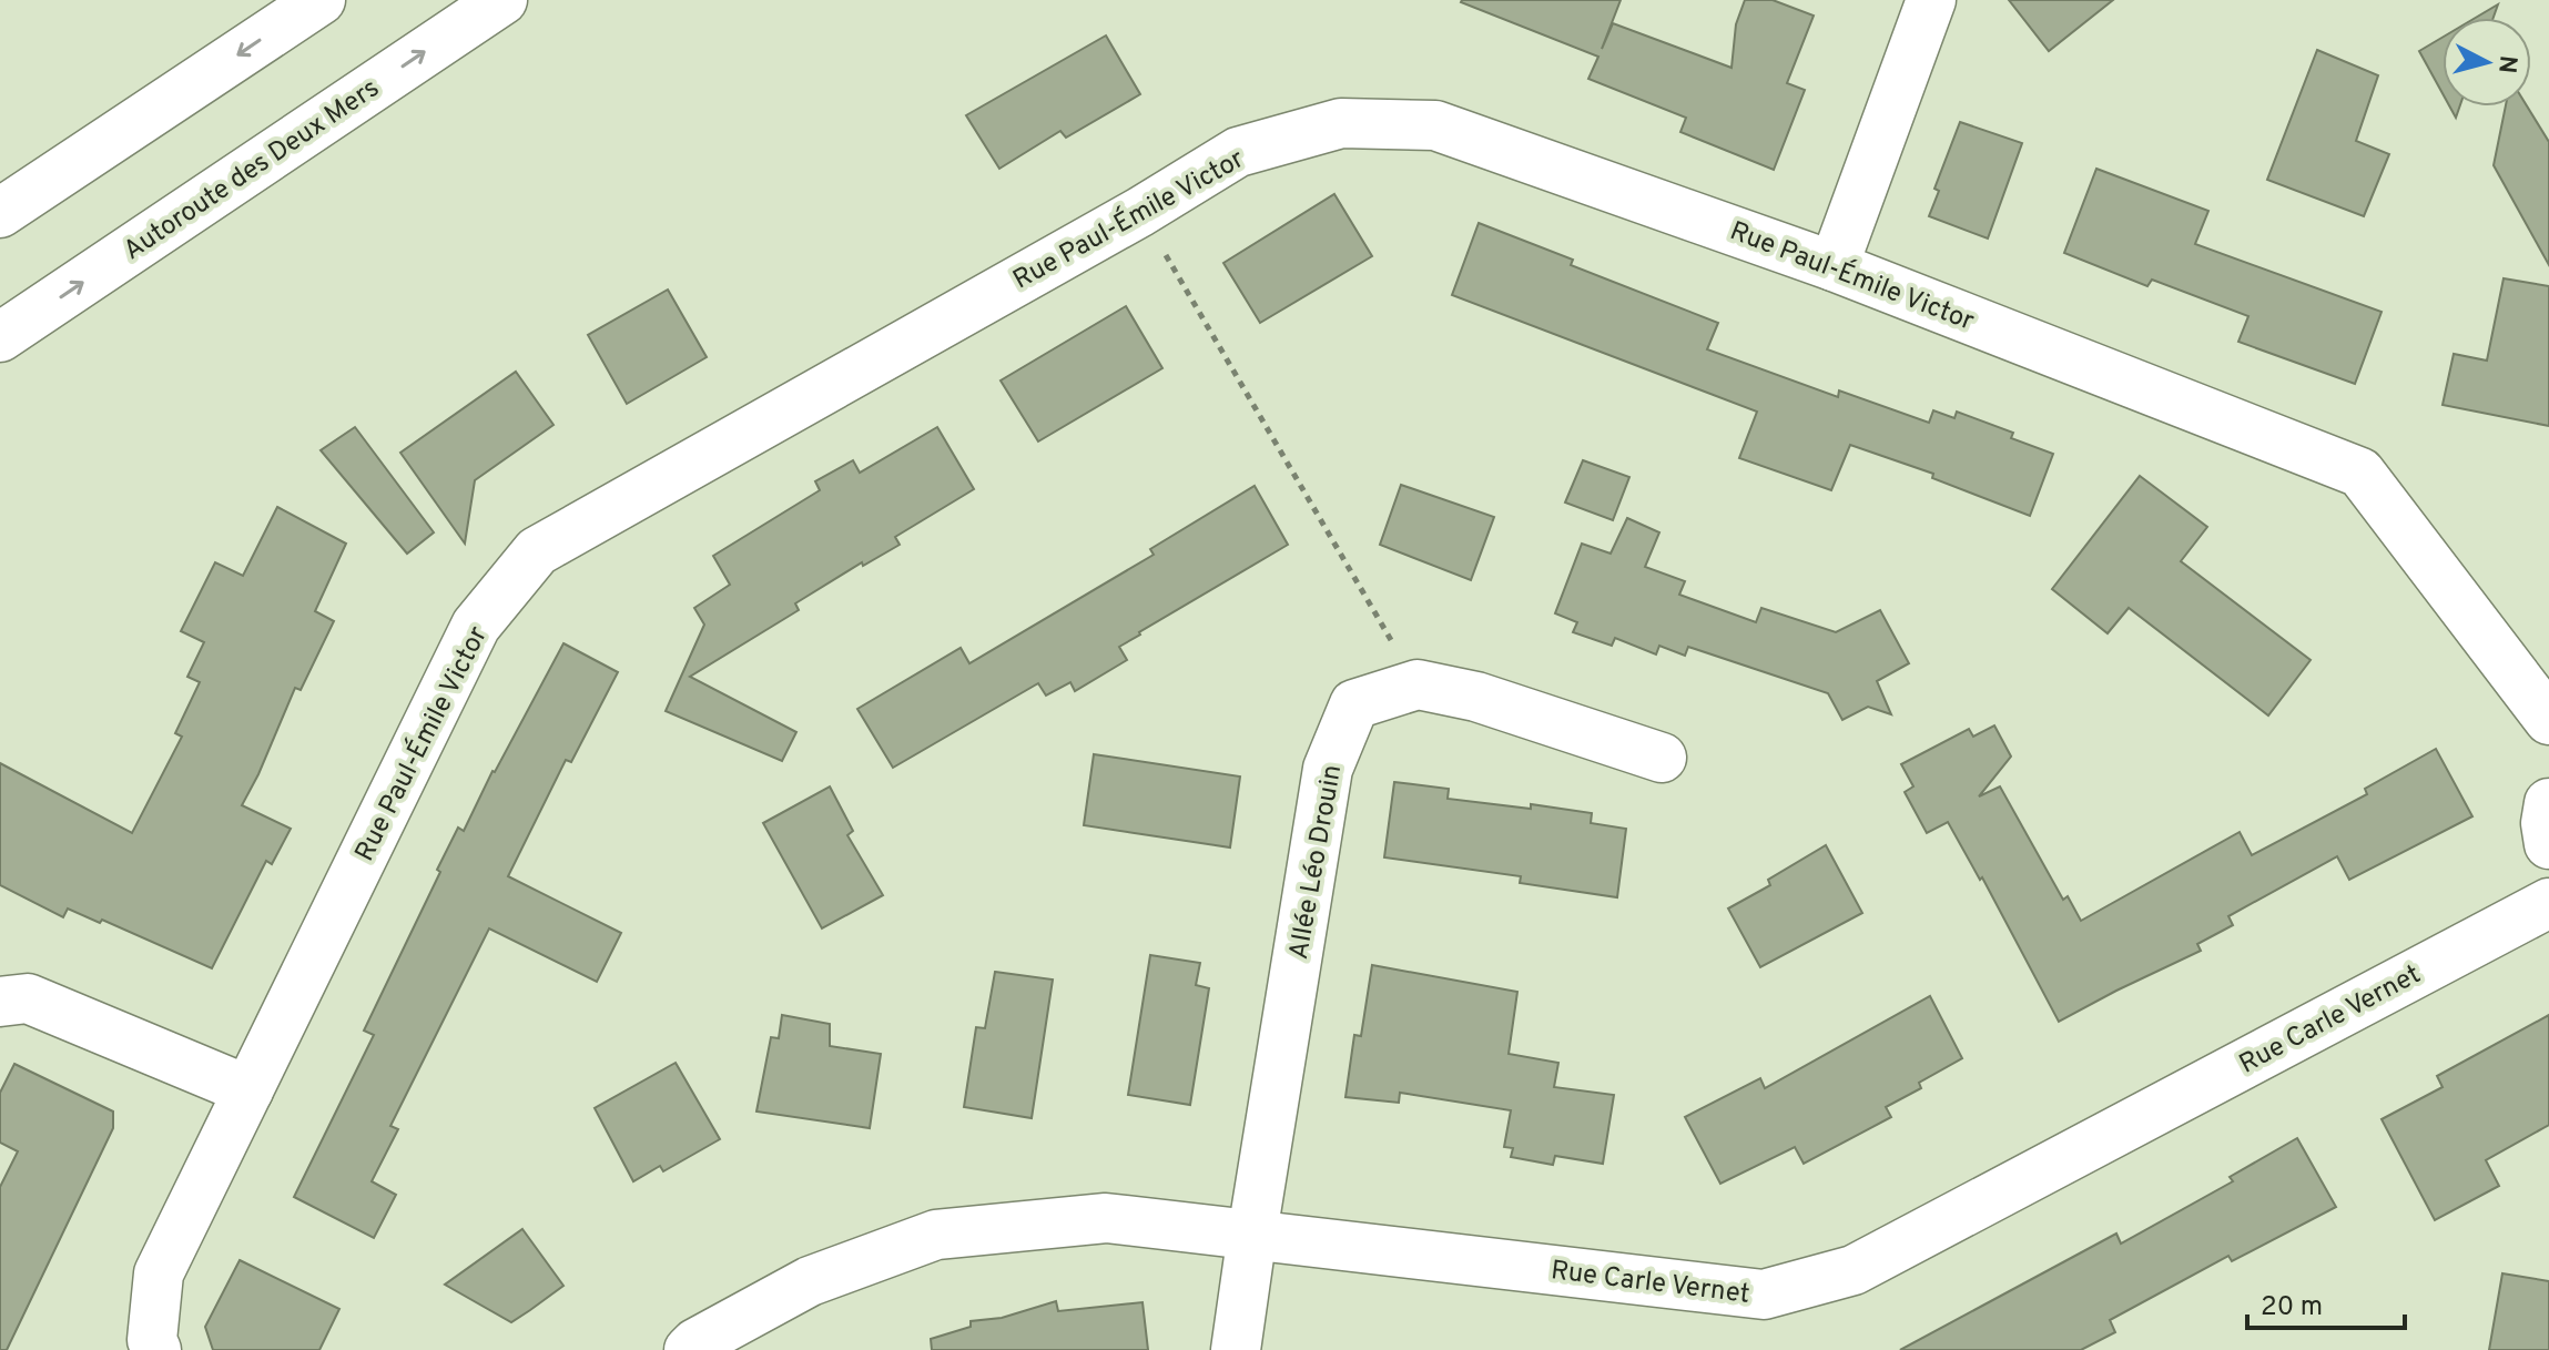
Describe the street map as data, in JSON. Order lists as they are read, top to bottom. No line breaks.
{"streets":{"main road":["Autoroute des Deux Mers","Rue Paul-Émile Victor","Allée Léo Drouin","Rue Carle Vernet"]},"crossings":[["Allée Léo Drouin","Rue Carle Vernet"]],"scale_bar":"20 m","north":"right"}
